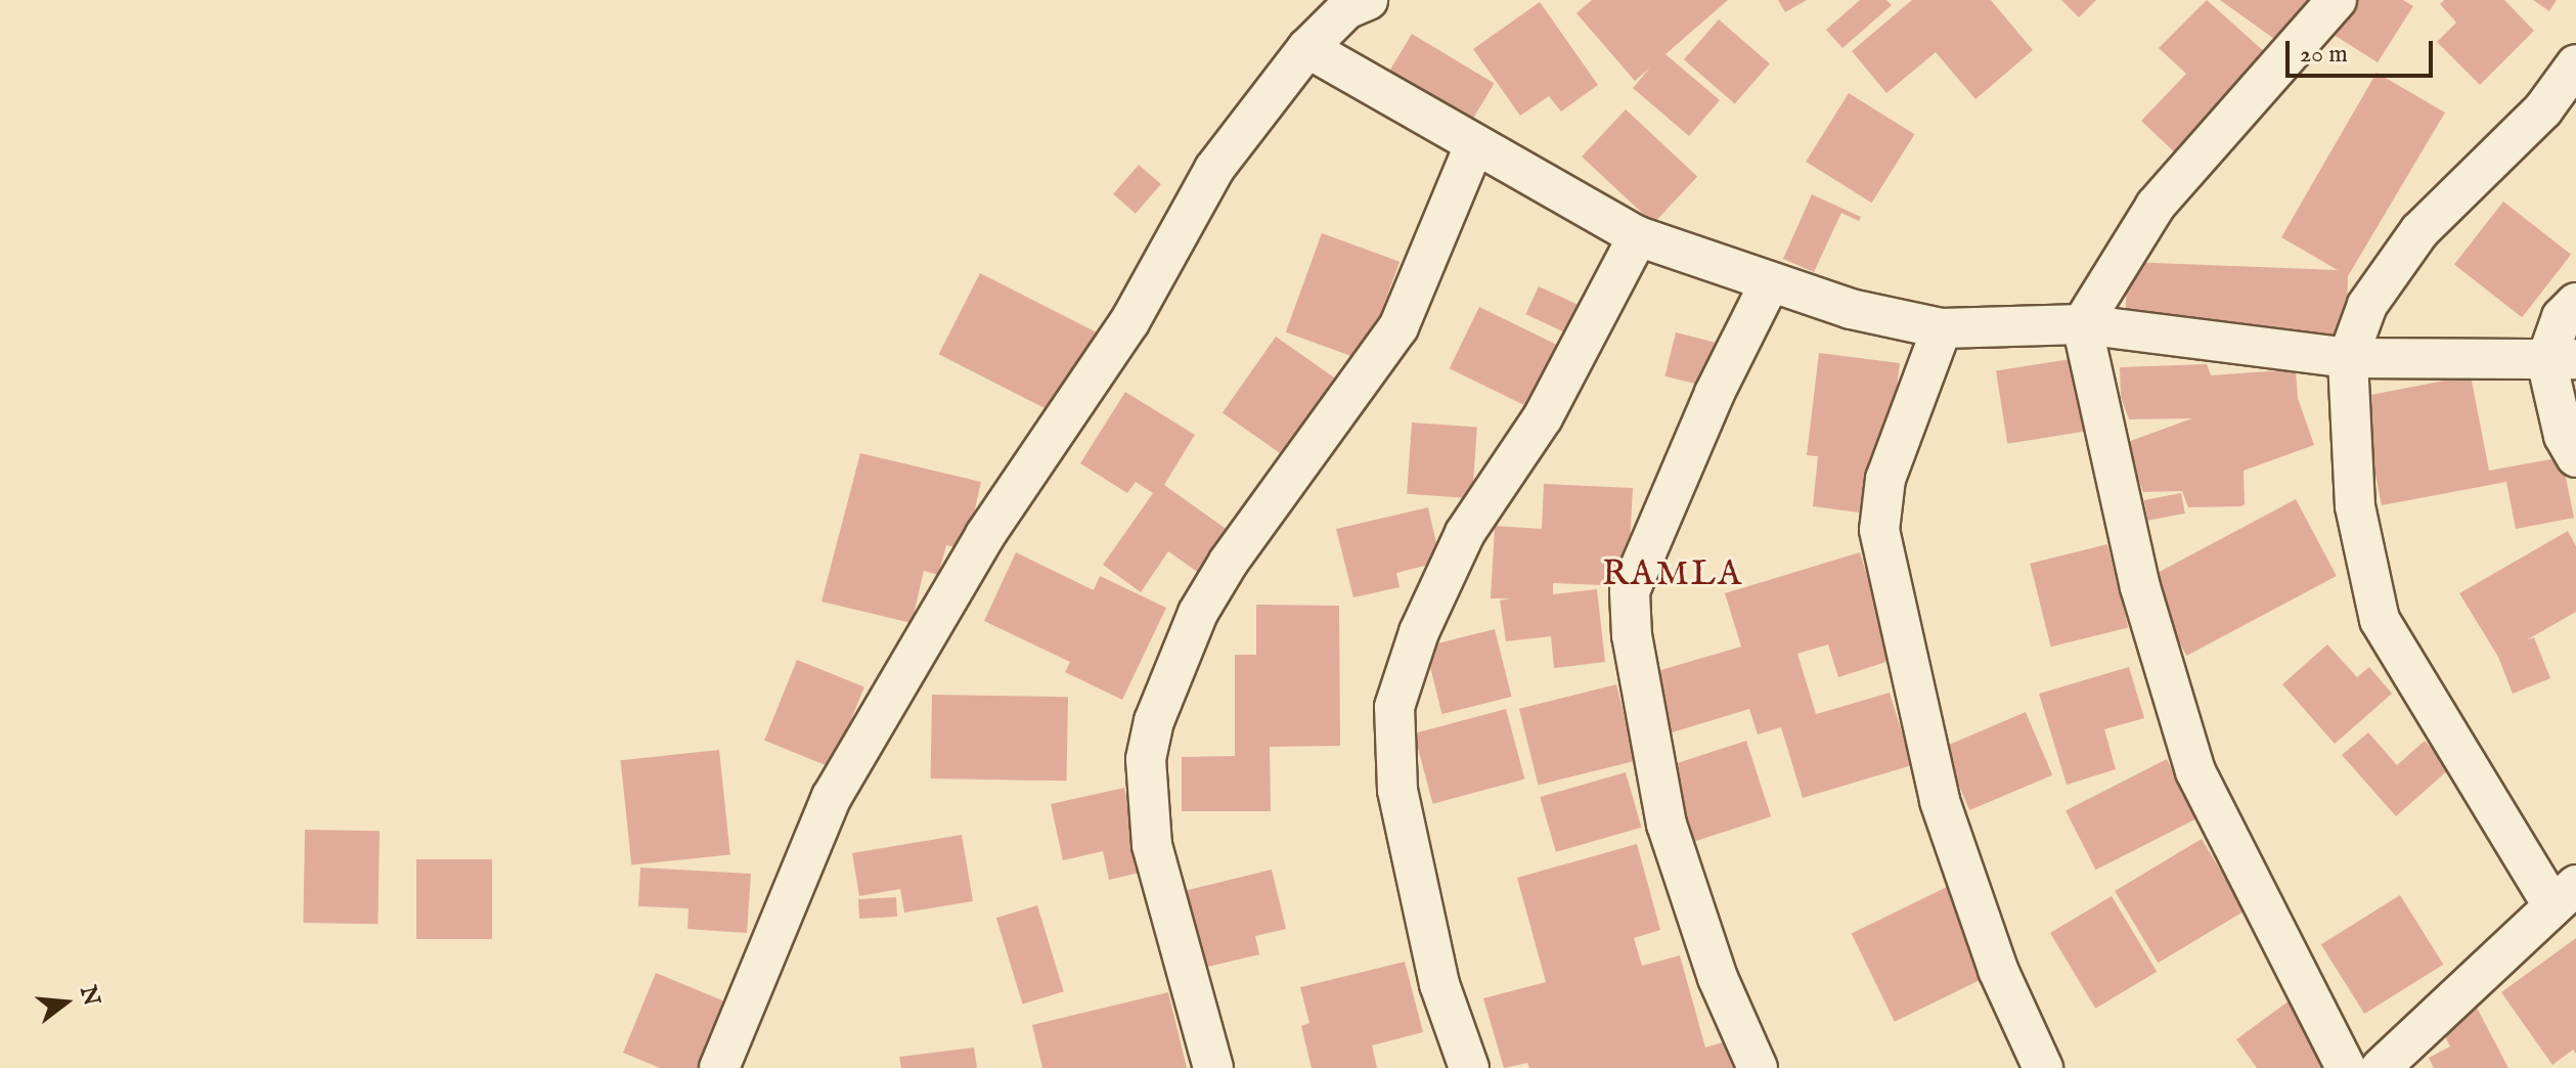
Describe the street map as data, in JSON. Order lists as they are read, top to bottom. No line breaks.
{"districts":["RAMLA"],"scale_bar":"20 m","north":"right"}
